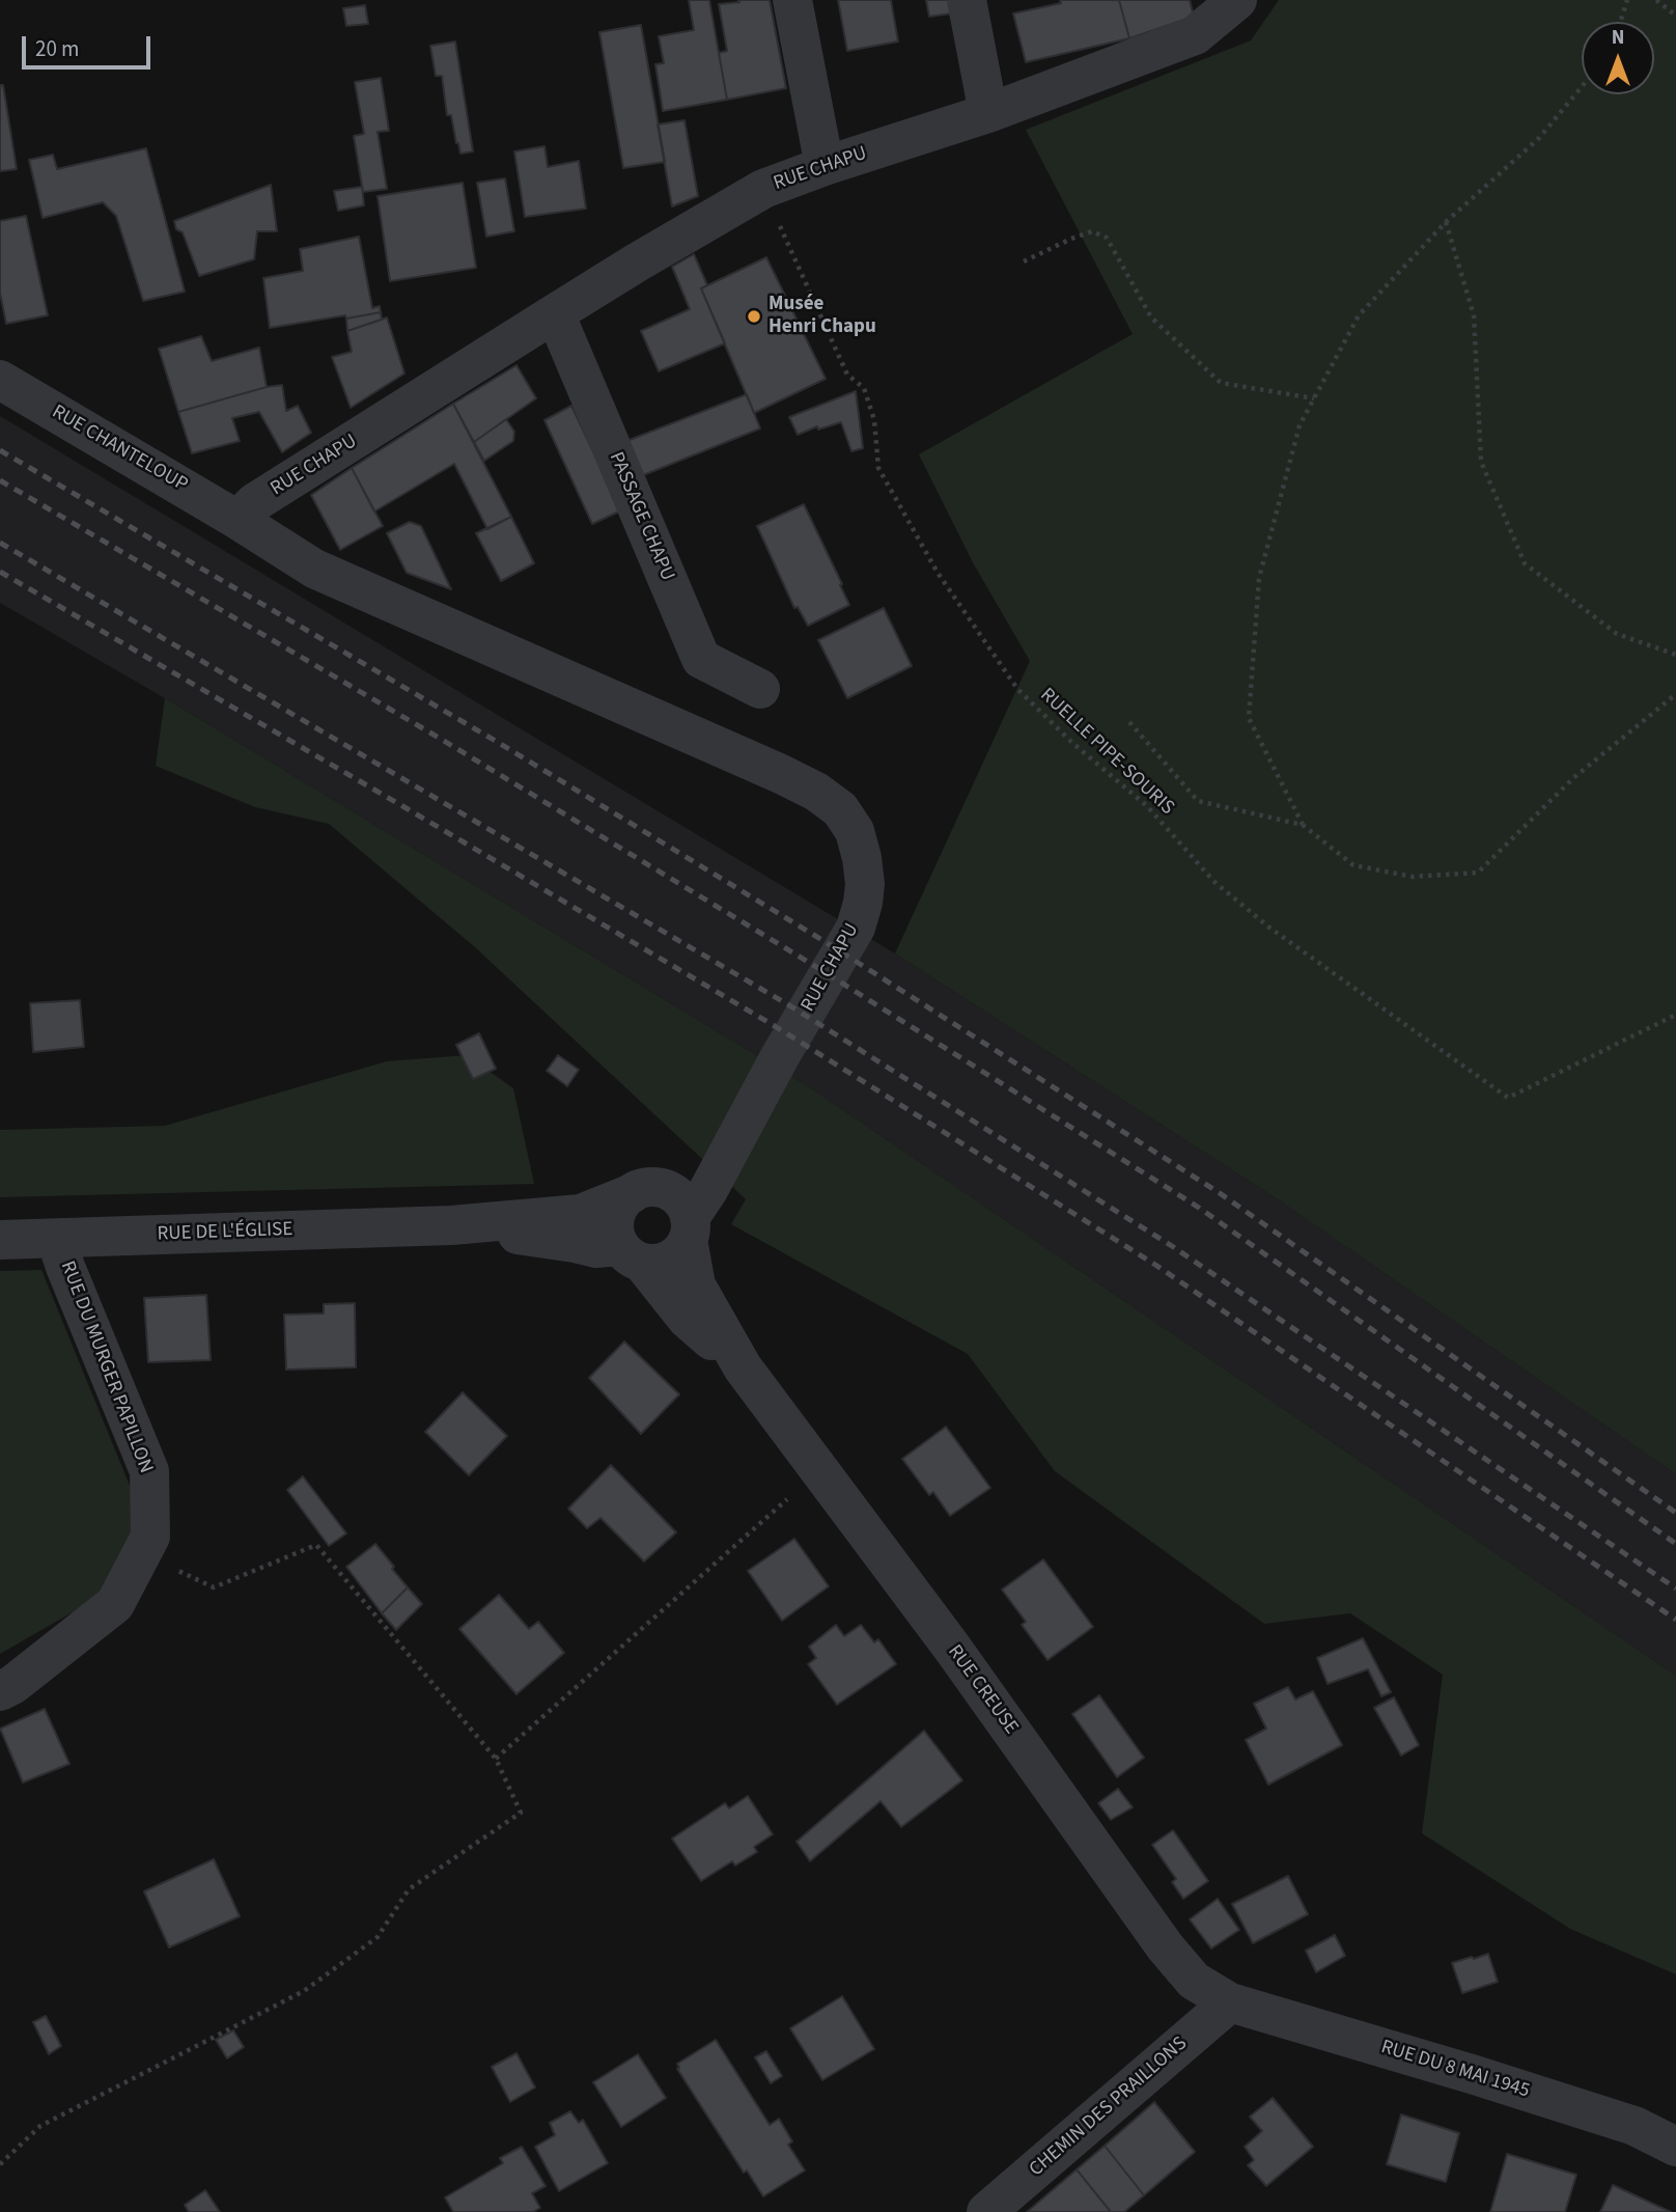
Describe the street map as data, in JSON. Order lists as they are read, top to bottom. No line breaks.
{"streets":{"street":["RUE CHAPU","RUE CHANTELOUP","PASSAGE CHAPU","RUE DE L'ÉGLISE","RUE DU MURGER PAPILLON","RUE CREUSE","RUE DU 8 MAI 1945","CHEMIN DES PRAILLONS"],"path":["RUELLE PIPE-SOURIS"]},"crossings":[["RUE CHAPU","RUE CHANTELOUP"],["RUE CHAPU","PASSAGE CHAPU"],["RUE CHAPU","RUELLE PIPE-SOURIS"],["RUE CHAPU","RUE DE L'ÉGLISE"],["RUE CHAPU","RUE CREUSE"],["RUE DE L'ÉGLISE","RUE DU MURGER PAPILLON"],["RUE DE L'ÉGLISE","RUE CREUSE"],["RUE CREUSE","RUE DU 8 MAI 1945"],["RUE CREUSE","CHEMIN DES PRAILLONS"],["RUE DU 8 MAI 1945","CHEMIN DES PRAILLONS"]],"places":["Musée Henri Chapu"],"scale_bar":"20 m","north":"top"}
